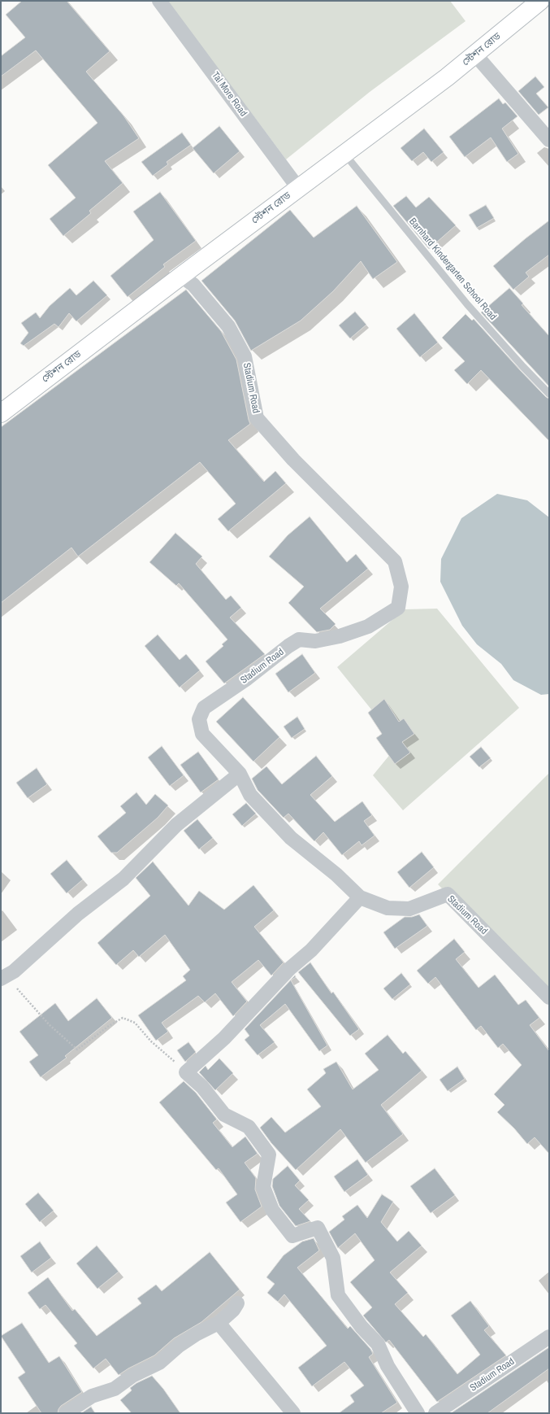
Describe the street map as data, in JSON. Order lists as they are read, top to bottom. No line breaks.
{"streets":{"main road":["স্টেশন রোড"],"street":["Tal More Road","Stadium Road"],"lane":["Barnhard Kindergarten School Road"]},"crossings":[["স্টেশন রোড","Tal More Road"],["স্টেশন রোড","Barnhard Kindergarten School Road"],["স্টেশন রোড","Stadium Road"]]}
